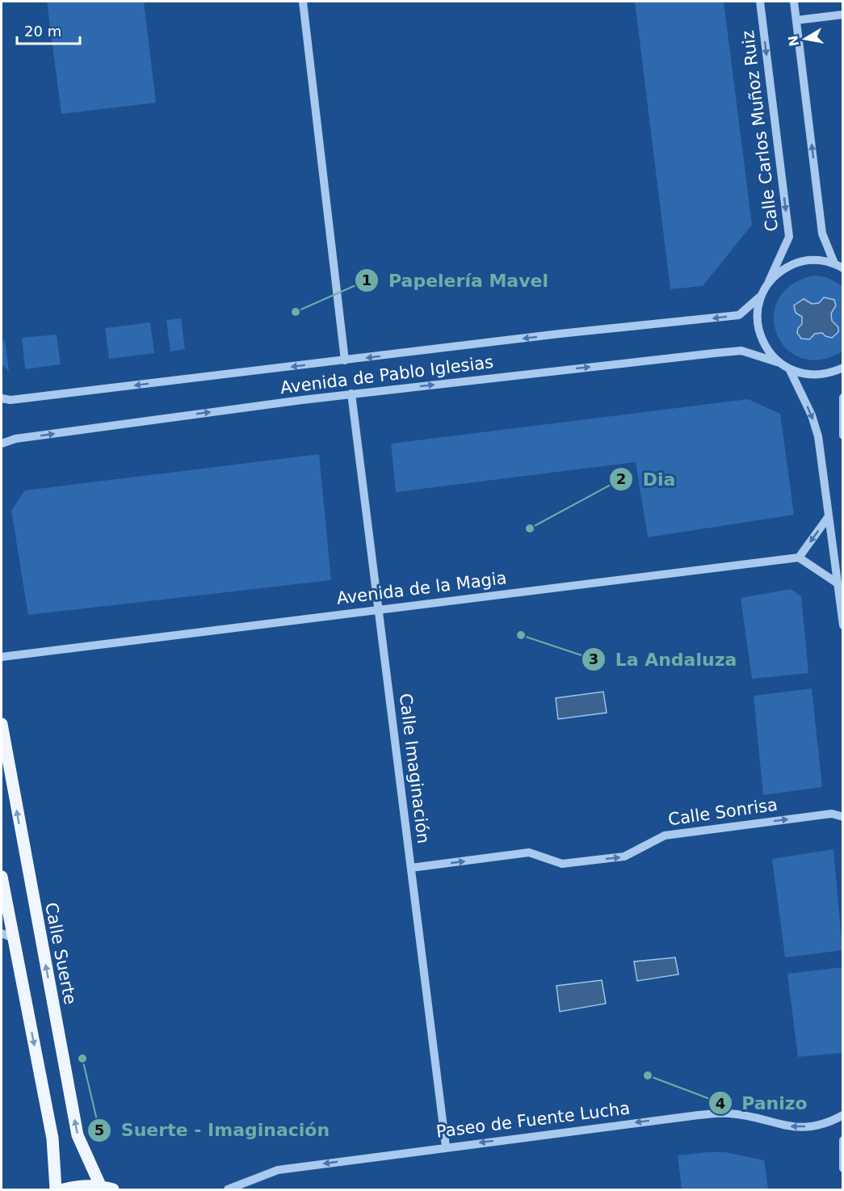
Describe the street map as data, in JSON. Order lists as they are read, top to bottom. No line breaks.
{"streets":{"main road":["Calle Suerte"],"street":["Calle Carlos Muñoz Ruiz","Avenida de Pablo Iglesias","Avenida de la Magia","Calle Imaginación","Calle Sonrisa","Paseo de Fuente Lucha"]},"crossings":[["Calle Carlos Muñoz Ruiz","Avenida de Pablo Iglesias"],["Avenida de Pablo Iglesias","Calle Imaginación"],["Avenida de la Magia","Calle Imaginación"],["Calle Imaginación","Calle Sonrisa"],["Calle Imaginación","Paseo de Fuente Lucha"]],"one_way":["Calle Sonrisa","Paseo de Fuente Lucha"],"places":["Papelería Mavel","Dia","La Andaluza","Suerte - Imaginación","Panizo"],"scale_bar":"20 m","north":"left"}
